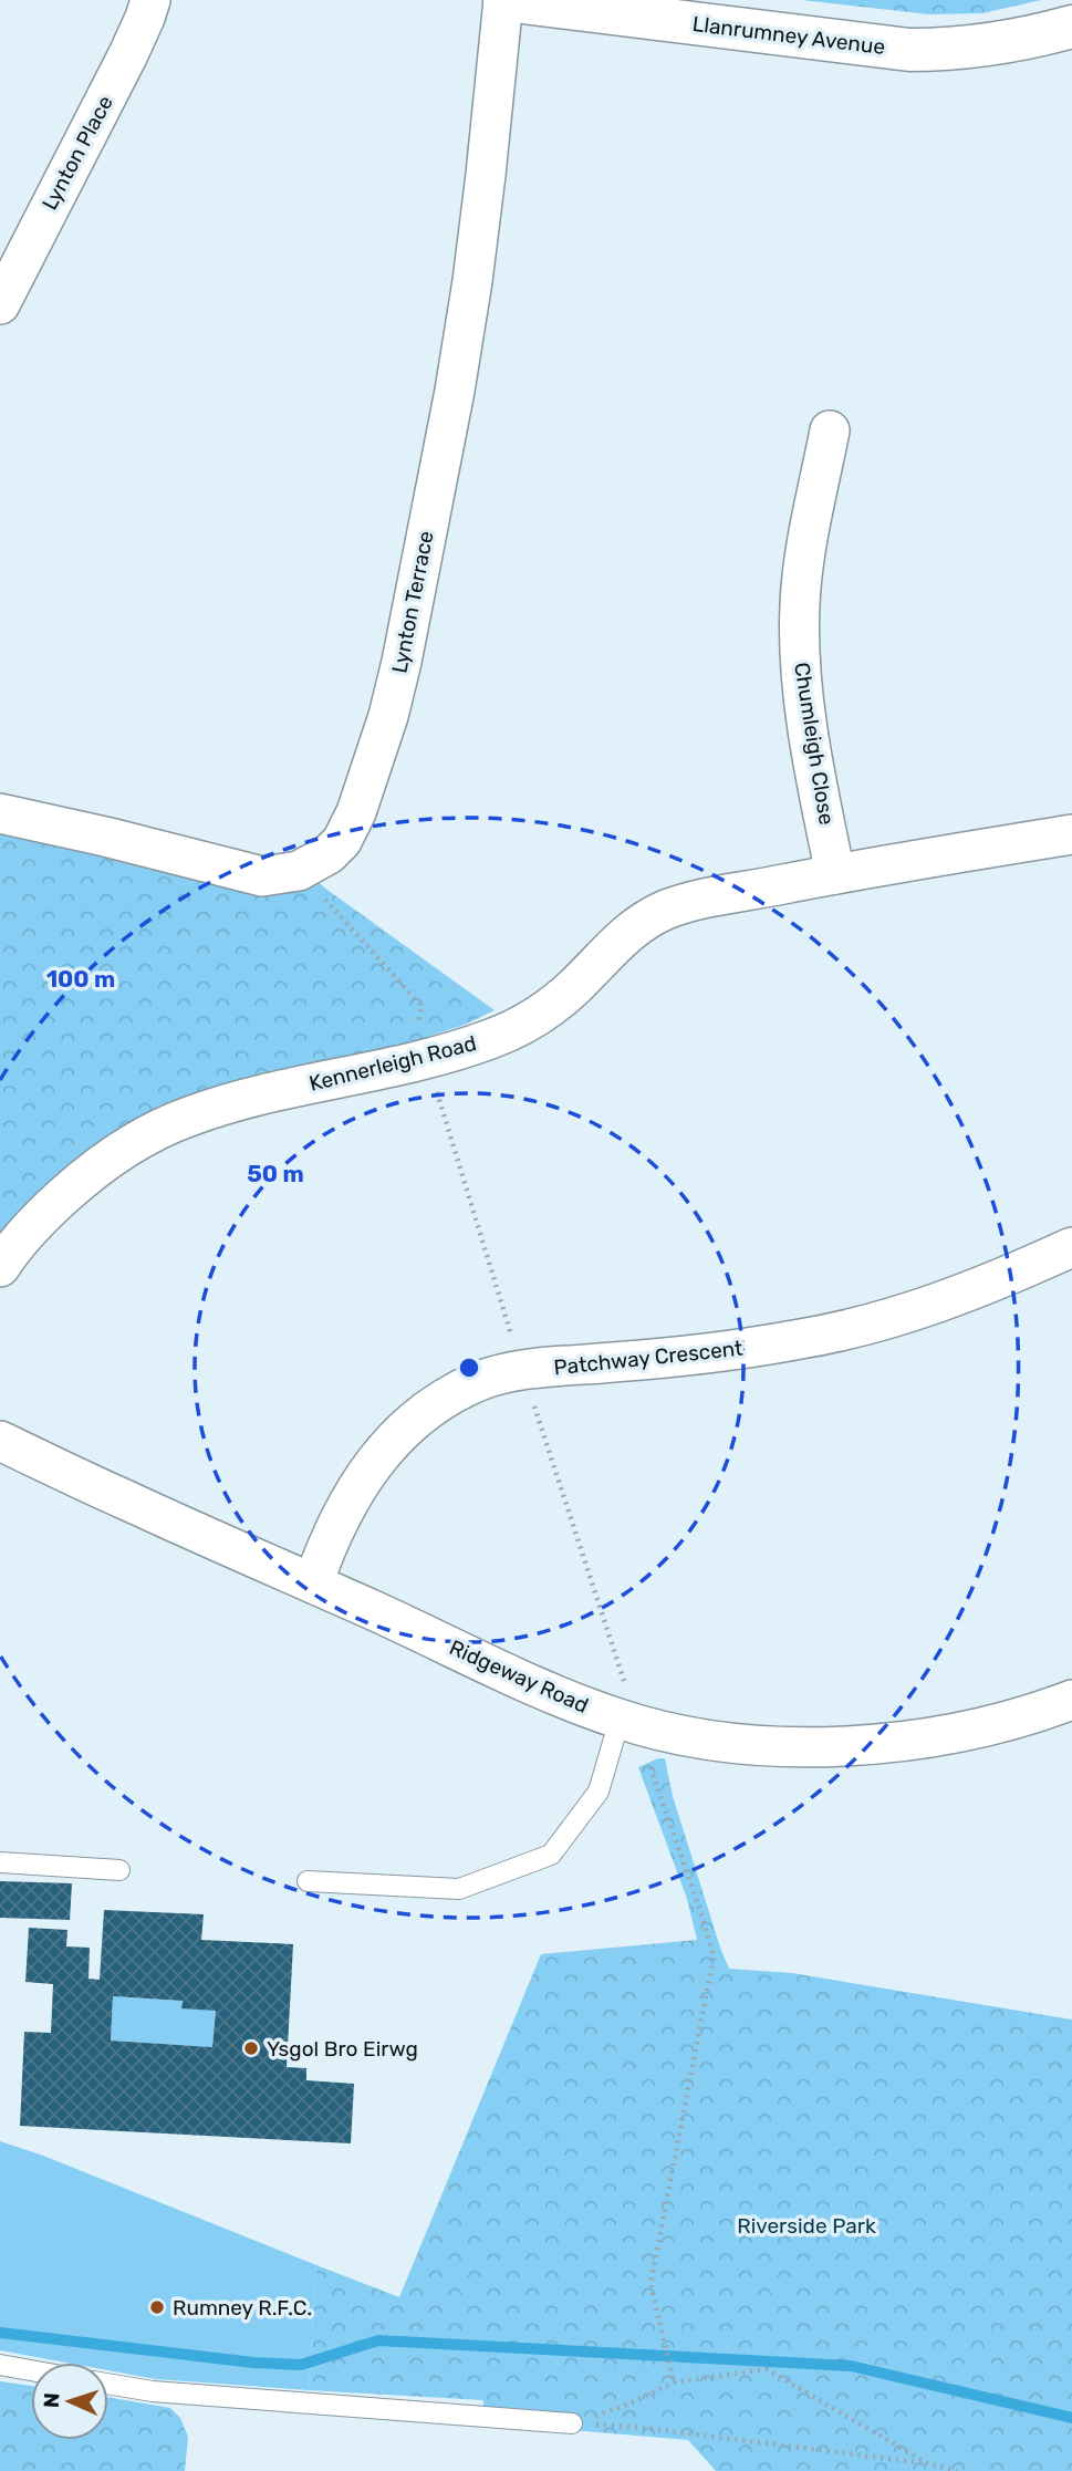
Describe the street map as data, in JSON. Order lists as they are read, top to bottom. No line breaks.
{"streets":{"street":["Llanrumney Avenue","Lynton Place","Lynton Terrace","Chumleigh Close","Kennerleigh Road","Patchway Crescent","Ridgeway Road"]},"crossings":[["Llanrumney Avenue","Lynton Terrace"],["Chumleigh Close","Kennerleigh Road"],["Patchway Crescent","Ridgeway Road"]],"parks":["Riverside Park"],"places":["Ysgol Bro Eirwg","Rumney R.F.C."],"north":"left","rings":["100 m","50 m"]}
